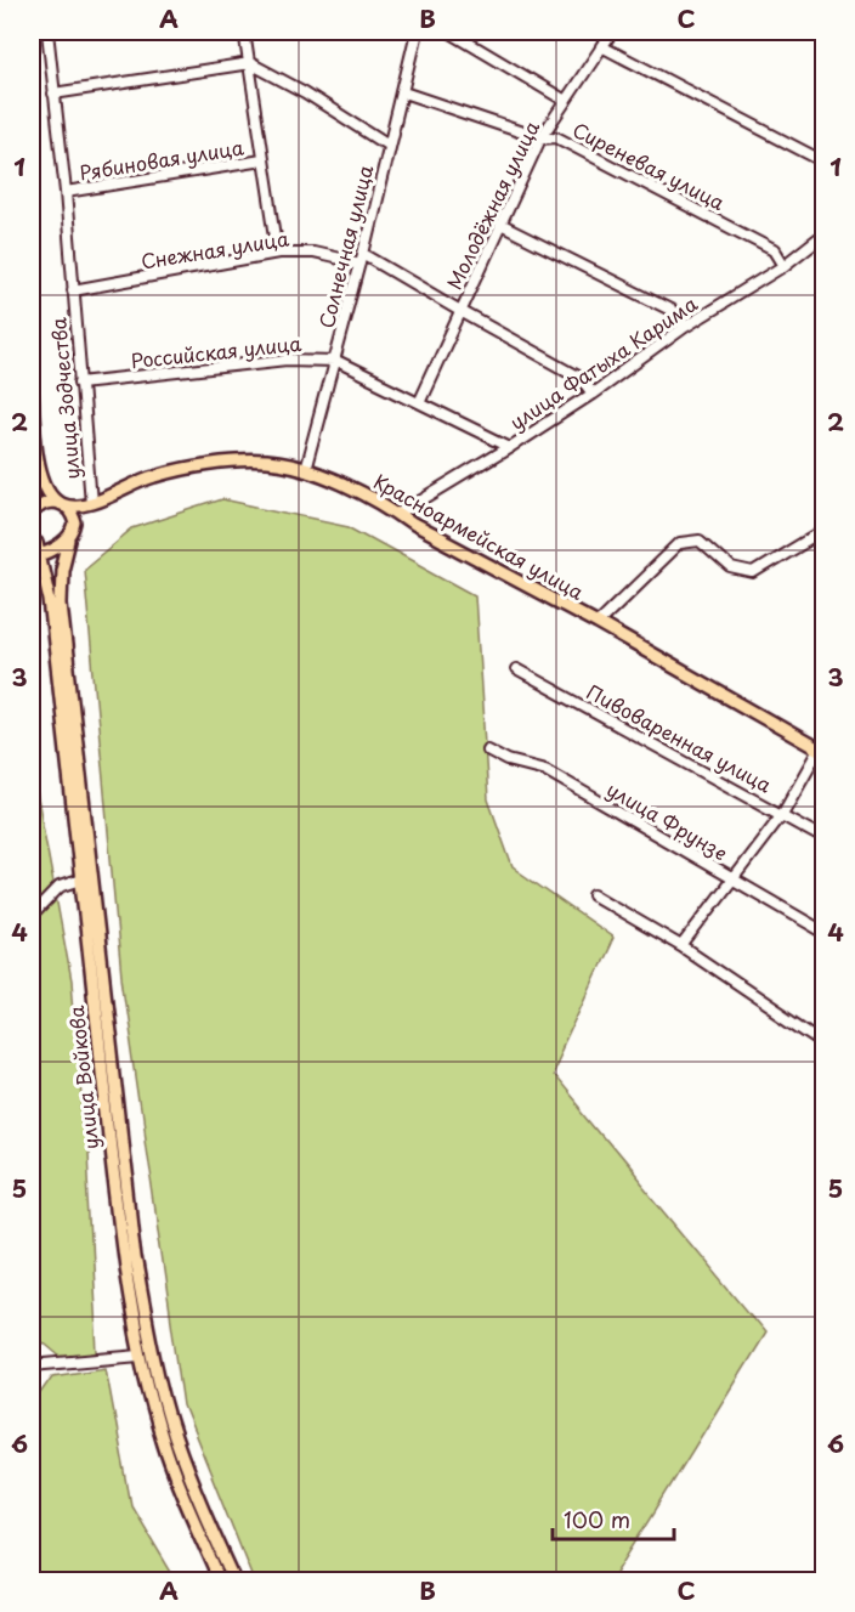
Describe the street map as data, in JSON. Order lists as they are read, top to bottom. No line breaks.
{"streets":{"main road":["Красноармейская улица","улица Войкова"],"street":["Рябиновая улица","Сиреневая улица","Молодёжная улица","Солнечная улица","Снежная улица","Российская улица","улица Фатыха Карима","улица Зодчества","Пивоваренная улица","улица Фрунзе"]},"crossings":[["Рябиновая улица","улица Зодчества"],["Сиреневая улица","Молодёжная улица"],["Сиреневая улица","Солнечная улица"],["Сиреневая улица","улица Фатыха Карима"],["Молодёжная улица","Снежная улица"],["Молодёжная улица","Российская улица"],["Солнечная улица","Снежная улица"],["Солнечная улица","Российская улица"],["Солнечная улица","Красноармейская улица"],["Снежная улица","улица Фатыха Карима"],["Снежная улица","улица Зодчества"],["Российская улица","улица Фатыха Карима"],["Российская улица","улица Зодчества"],["улица Фатыха Карима","Красноармейская улица"],["улица Зодчества","Красноармейская улица"],["улица Зодчества","улица Войкова"],["Красноармейская улица","улица Войкова"]],"scale_bar":"100 m","grid":{"columns":["A","B","C"],"rows":["1","2","3","4","5","6"]}}
